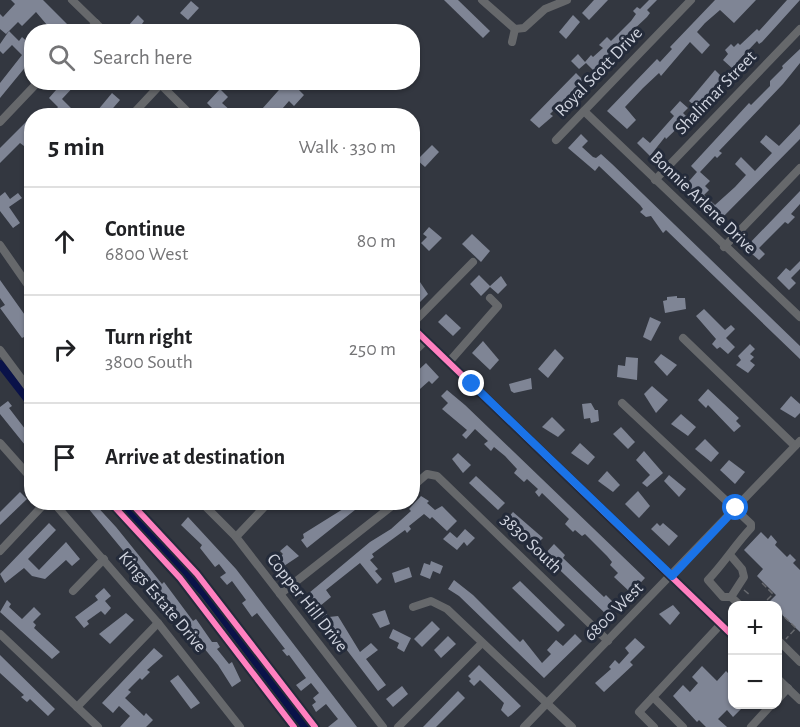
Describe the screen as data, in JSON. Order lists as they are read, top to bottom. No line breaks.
{"streets":{"street":["Royal Scott Drive","Shalimar Street","Bonnie Arlene Drive","3830 South","Kings Estate Drive","Copper Hill Drive","6800 West"]},"crossings":[["Royal Scott Drive","Bonnie Arlene Drive"],["Shalimar Street","Bonnie Arlene Drive"],["3830 South","6800 West"]],"page":{"search":"Search here","heading":["5 min","Walk · 330 m"],"list":[["Continue","6800 West","80 m"],["Turn right","3800 South","250 m"],"Arrive at destination"],"map_buttons":["+","−"]}}
